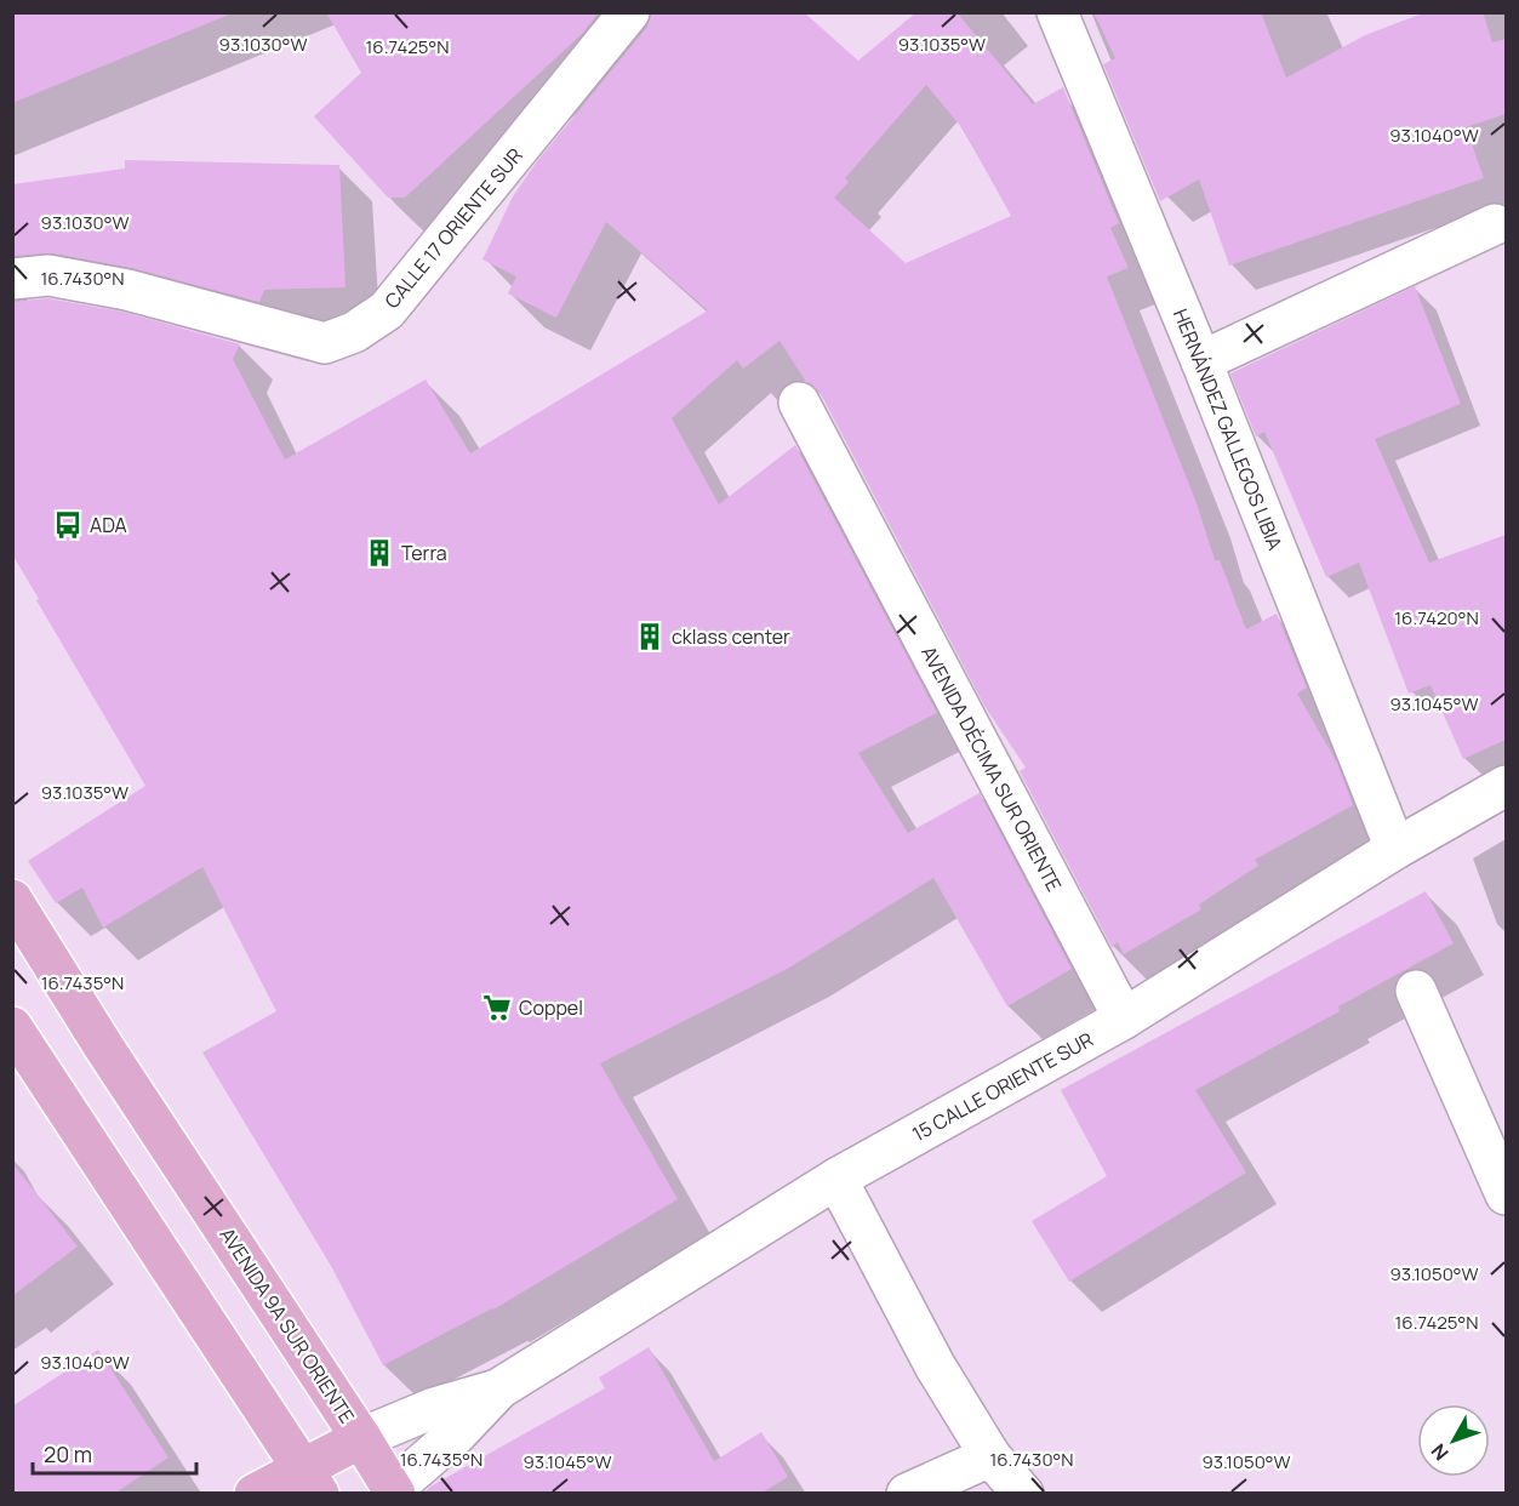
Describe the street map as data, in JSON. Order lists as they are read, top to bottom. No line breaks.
{"streets":{"main road":["15 CALLE ORIENTE SUR","AVENIDA 9A SUR ORIENTE"],"street":["CALLE 17 ORIENTE SUR","HERNÁNDEZ GALLEGOS LIBIA","AVENIDA DÉCIMA SUR ORIENTE"]},"crossings":[["HERNÁNDEZ GALLEGOS LIBIA","15 CALLE ORIENTE SUR"],["AVENIDA DÉCIMA SUR ORIENTE","15 CALLE ORIENTE SUR"],["15 CALLE ORIENTE SUR","AVENIDA 9A SUR ORIENTE"]],"places":{"bus stop":["ADA"],"building":["Terra","cklass center"],"supermarket":["Coppel"]},"scale_bar":"20 m","north":"bottom left","coordinates":["93.1030°W","93.1035°W","16.7425°N","93.1040°W","16.7430°N","16.7420°N","93.1045°W","16.7435°N","93.1050°W"]}
